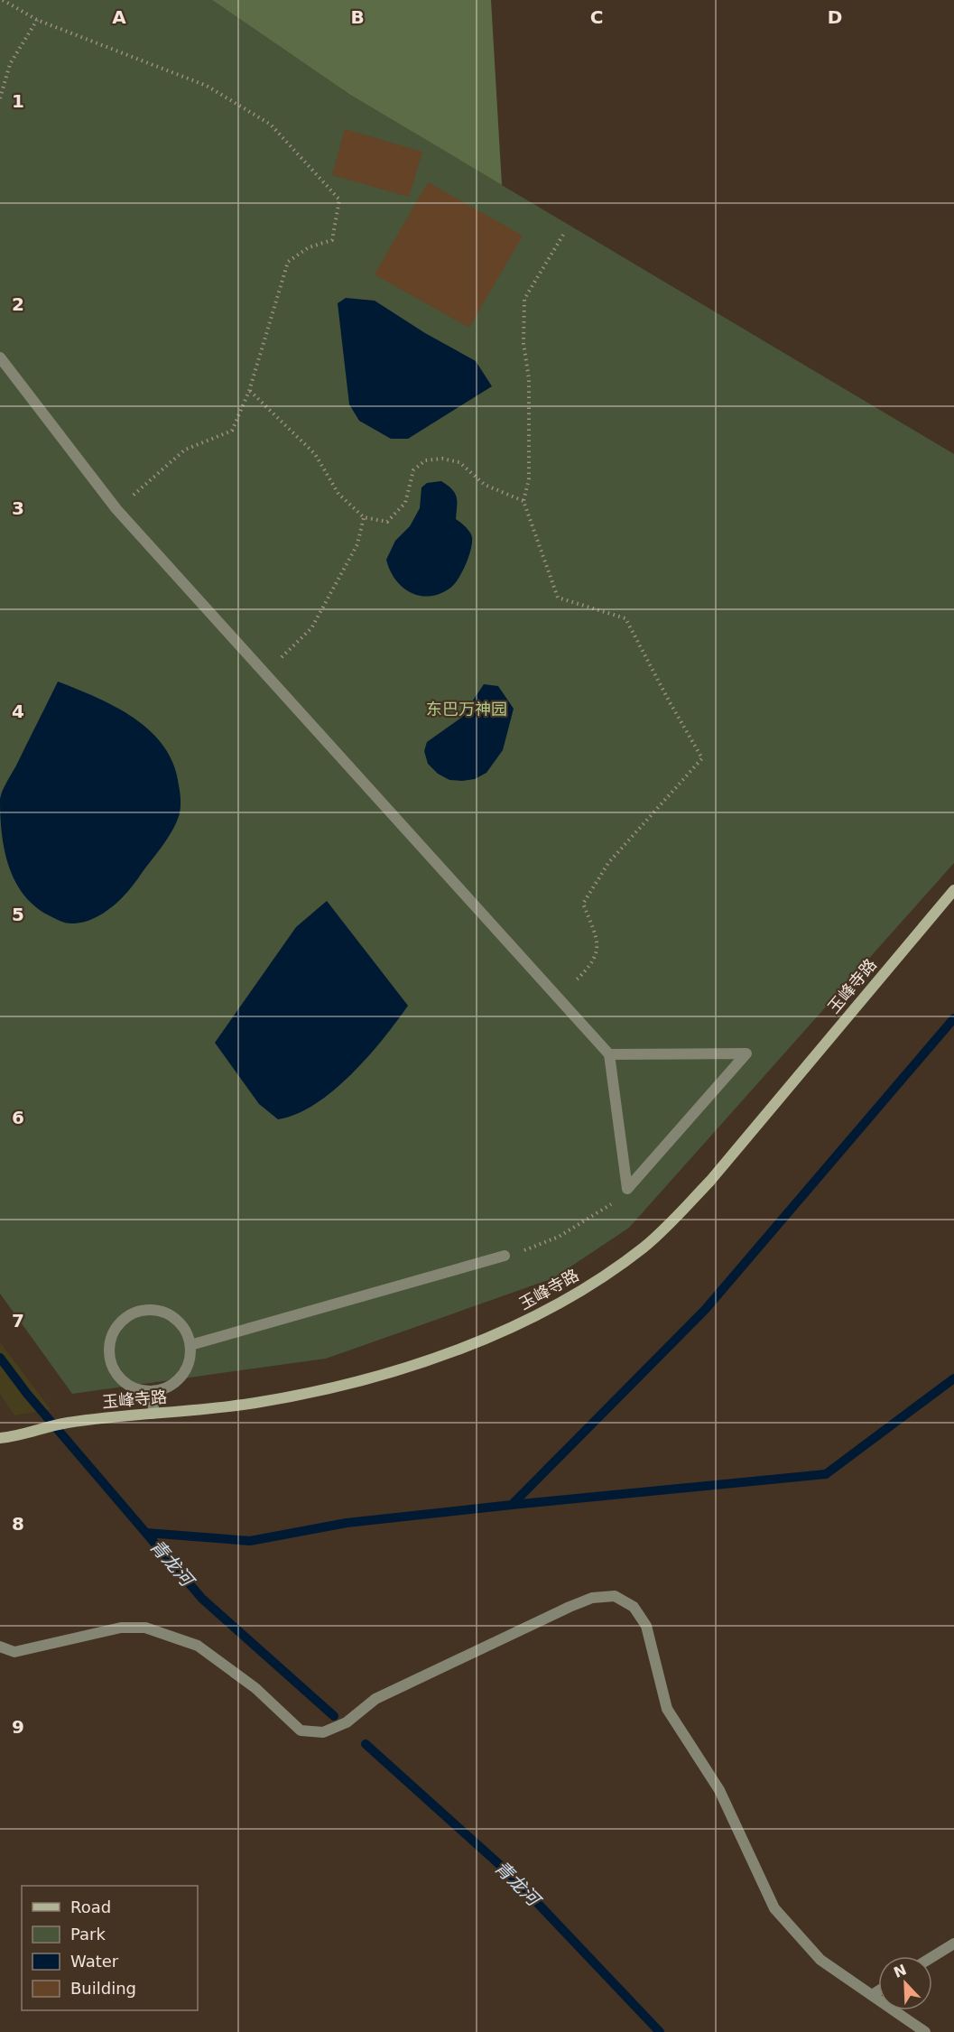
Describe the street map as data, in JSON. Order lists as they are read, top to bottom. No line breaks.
{"streets":{"main road":["玉峰寺路"]},"water":["青龙河"],"parks":["东巴万神园"],"legend":["Road","Park","Water","Building"],"north":"top left","grid":{"columns":["A","B","C","D"],"rows":["1","2","3","4","5","6","7","8","9"]}}
